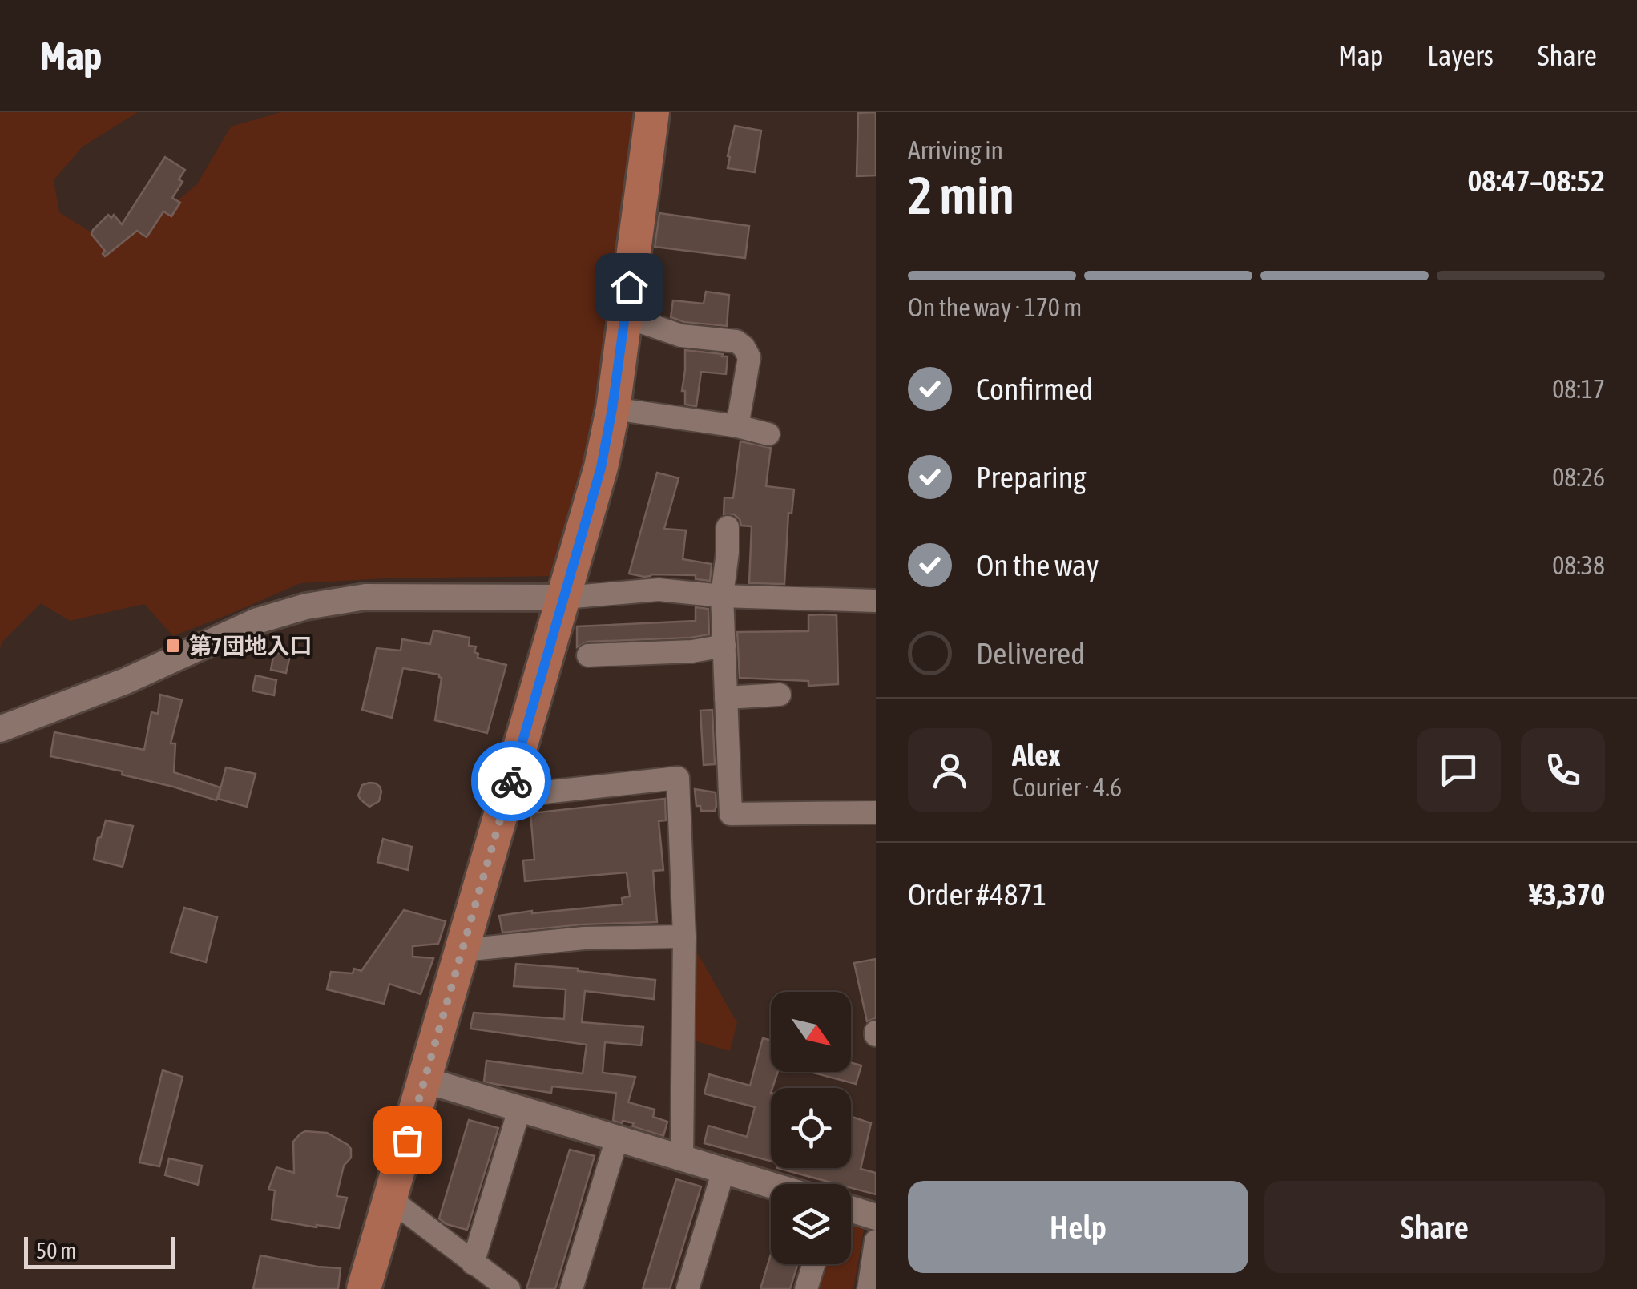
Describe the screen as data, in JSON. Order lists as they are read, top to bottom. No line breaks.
{"places":{"transit":["第7団地入口"]},"scale_bar":"50 m","north":"bottom right","page":{"header":"Map","nav":["Map","Layers","Share"],"heading":["2 min","Arriving in","08:47–08:52"],"panel":["Alex","Courier · 4.6","Order #4871","¥3,370"],"bar":"On the way · 170 m","list":[["Confirmed","08:17"],["Preparing","08:26"],["On the way","08:38"],"Delivered"],"buttons":["Help","Share"],"scale":"50 m"}}
